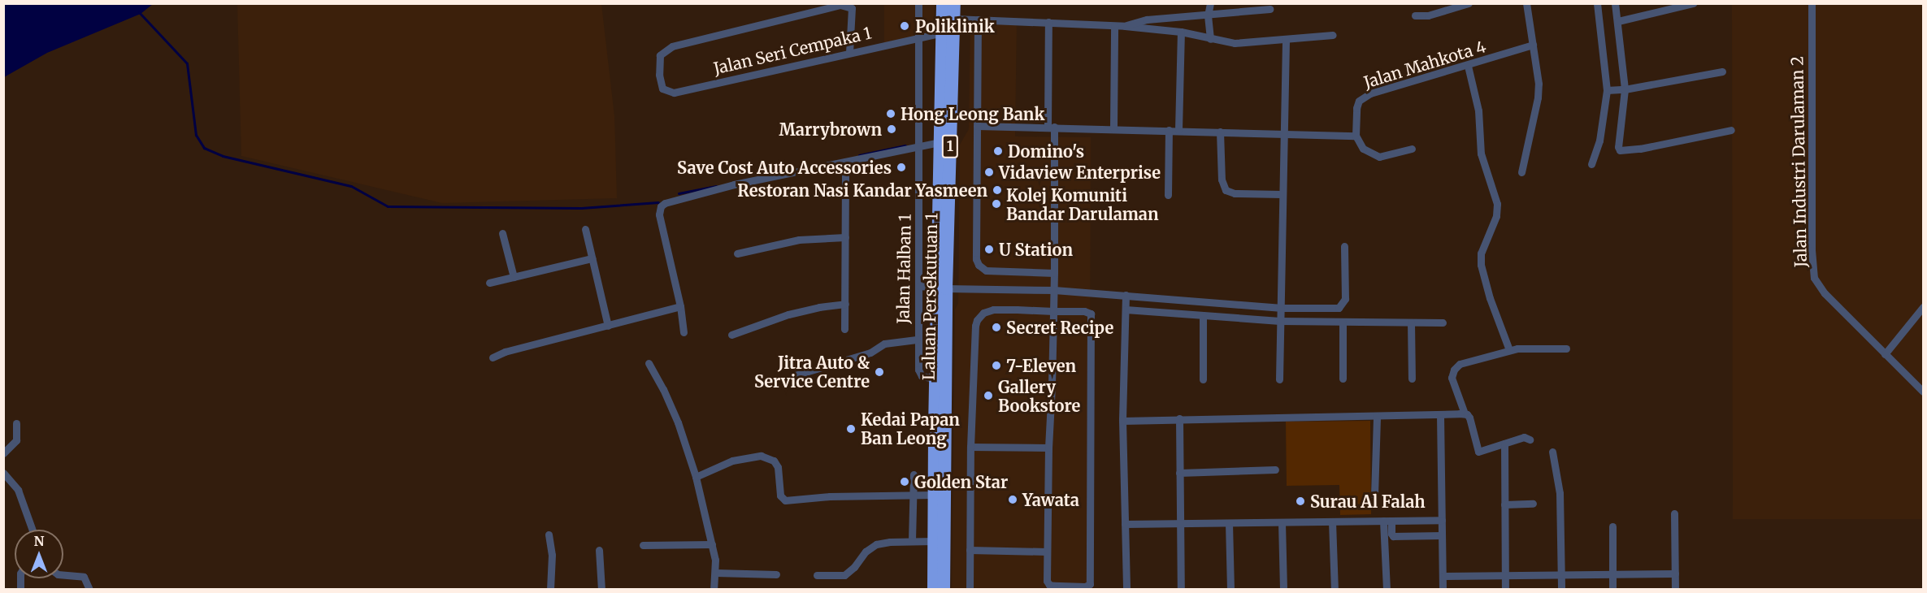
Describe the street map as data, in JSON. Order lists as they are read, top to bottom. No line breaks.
{"streets":{"highway":["1","Laluan Persekutuan 1"],"street":["Jalan Seri Cempaka 1","Jalan Mahkota 4","Jalan Industri Darulaman 2","Jalan Halban 1"]},"crossings":[["Jalan Seri Cempaka 1","Jalan Halban 1"],["Jalan Seri Cempaka 1","Laluan Persekutuan 1"],["Jalan Halban 1","Laluan Persekutuan 1"]],"places":["Poliklinik","Hong Leong Bank","Marrybrown","Domino's","Save Cost Auto Accessories","Vidaview Enterprise","Restoran Nasi Kandar Yasmeen","Kolej Komuniti Bandar Darulaman","U Station","Secret Recipe","7-Eleven","Jitra Auto & Service Centre","Gallery Bookstore","Kedai Papan Ban Leong","Golden Star","Yawata","Surau Al Falah"],"north":"top"}
